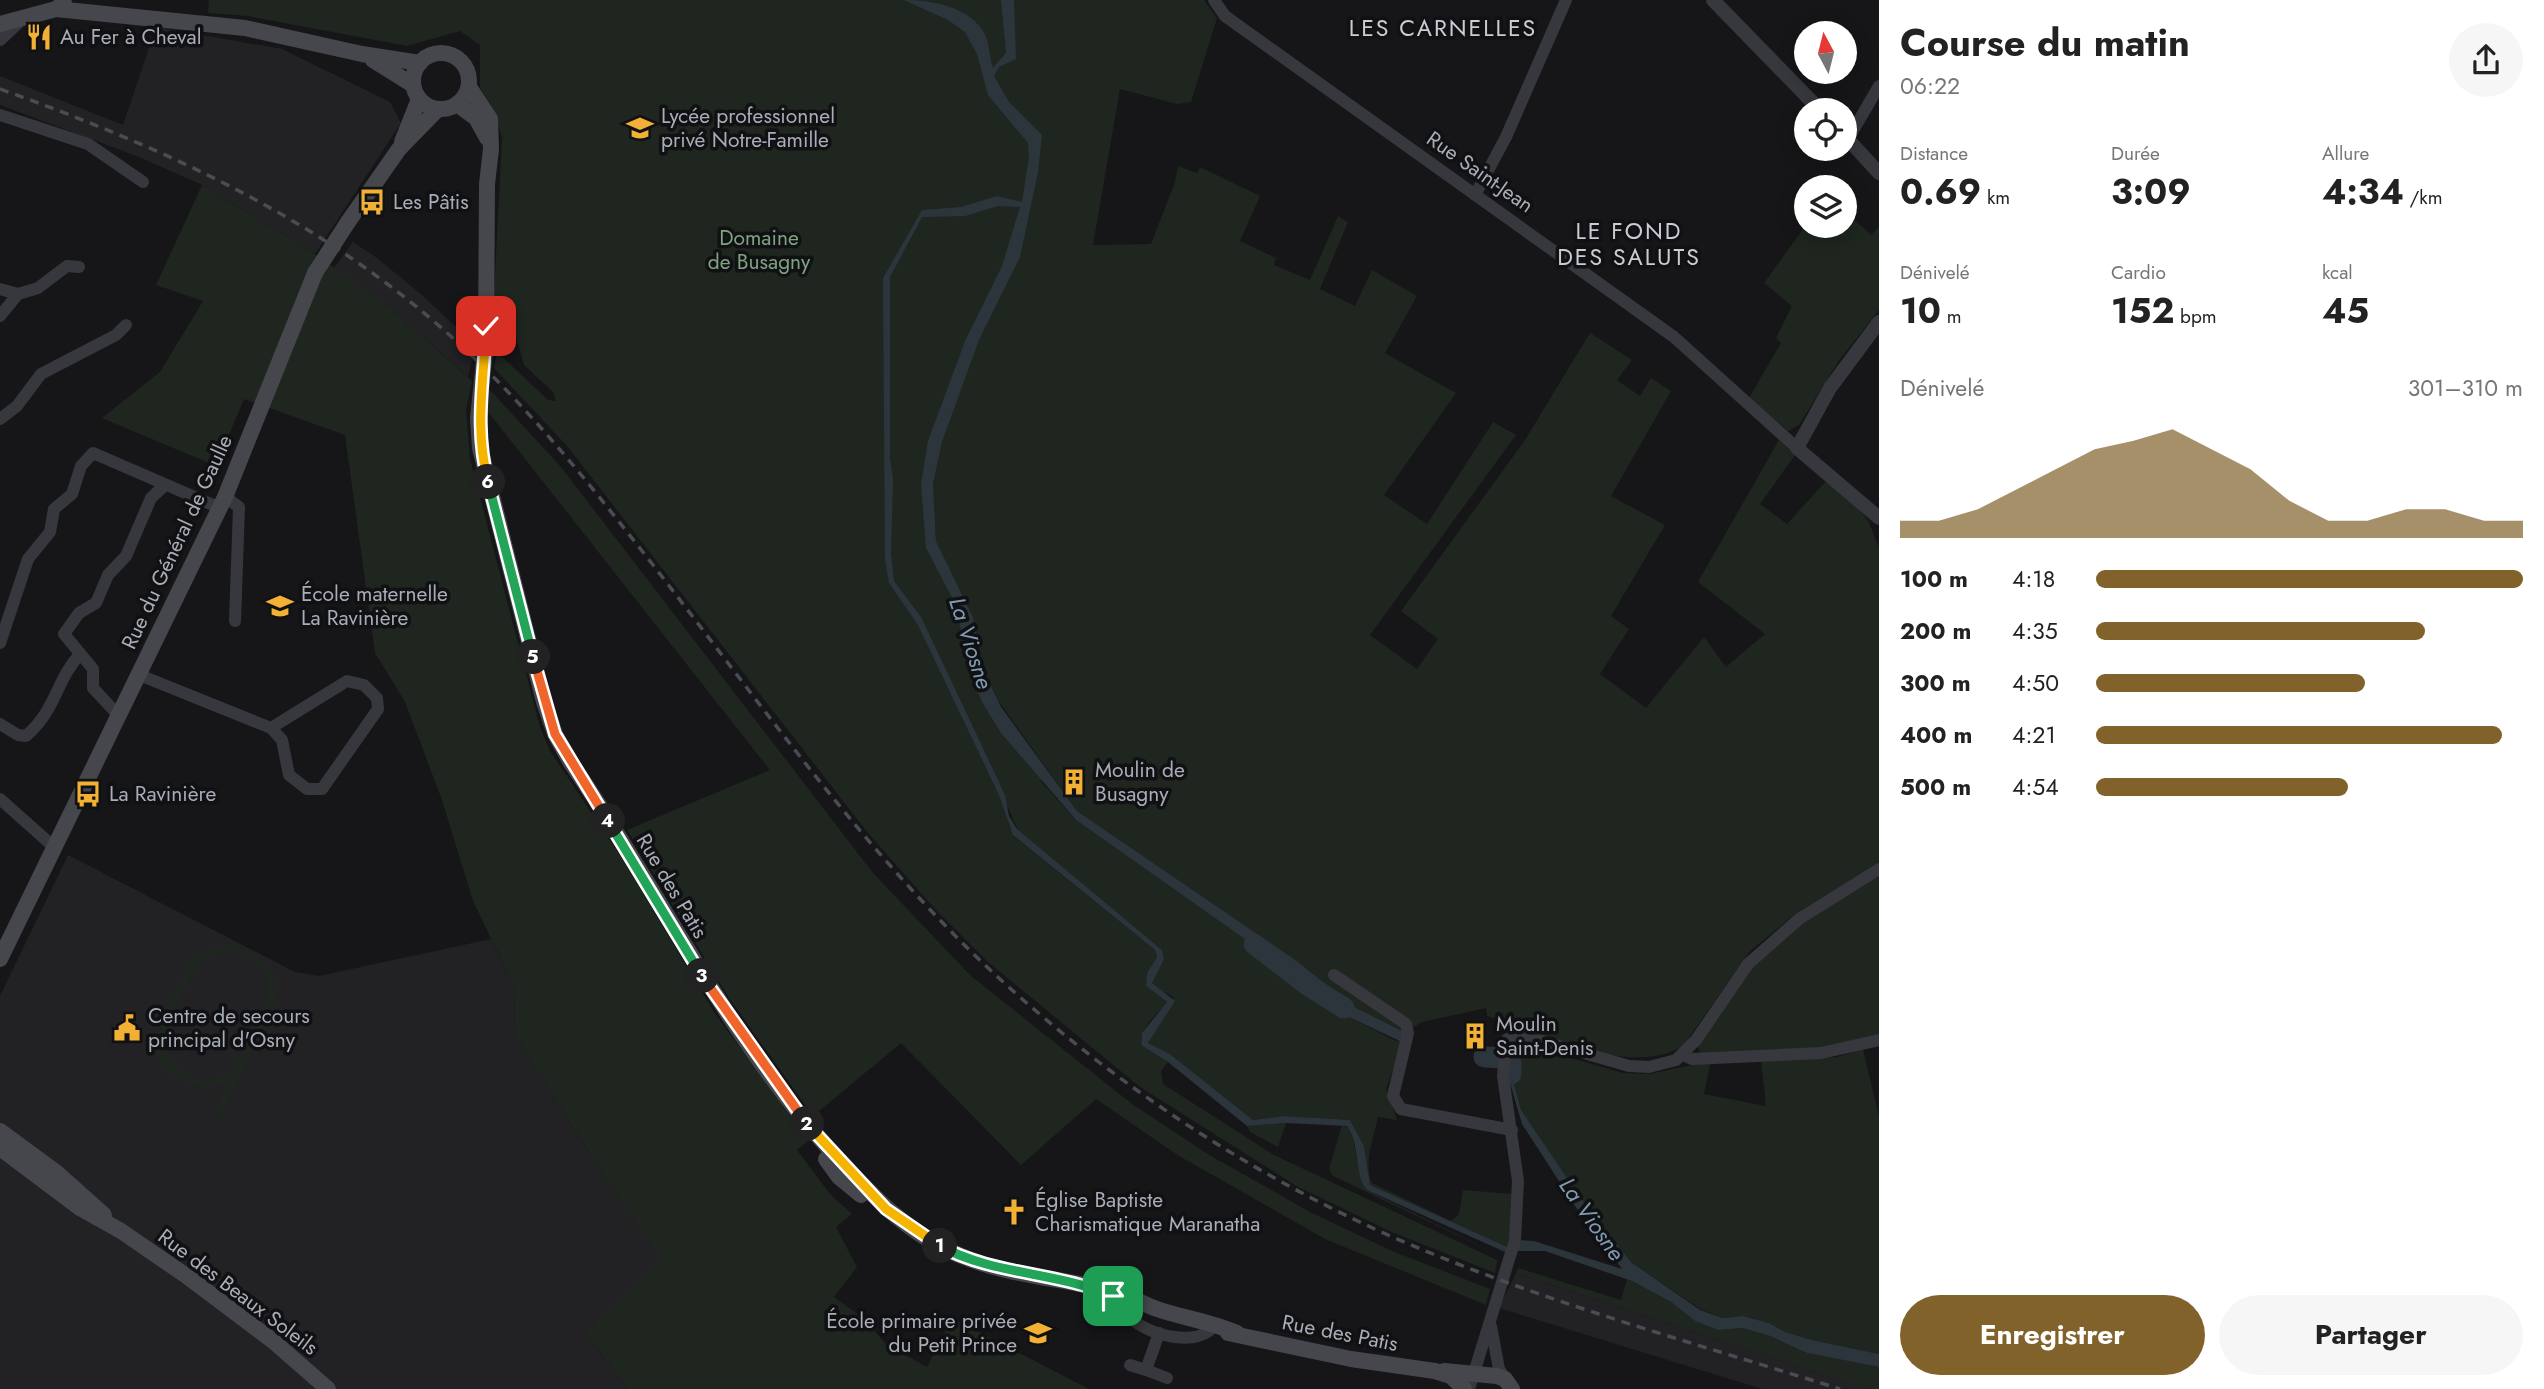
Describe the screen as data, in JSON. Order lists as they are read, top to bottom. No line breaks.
{"streets":{"main road":["Rue du Général de Gaulle","Rue des Patis","Rue des Beaux Soleils"],"street":["Rue Saint-Jean"]},"crossings":[["Rue du Général de Gaulle","Rue des Patis"]],"districts":["LES CARNELLES","LE FOND DES SALUTS"],"water":["La Viosne"],"parks":["Domaine de Busagny"],"places":{"restaurant":["Au Fer à Cheval"],"school or university":["Lycée professionnel privé Notre-Famille","École maternelle La Ravinière","École primaire privée du Petit Prince"],"bus stop":["Les Pâtis","La Ravinière"],"building":["Moulin de Busagny","Moulin Saint-Denis"],"public building":["Centre de secours principal d'Osny"],"church":["Église Baptiste Charismatique Maranatha"]},"north":"top","page":{"heading":["Course du matin","06:22"],"stats":[["Distance","0.69 km"],["Durée","3:09"],["Allure","4:34 /km"],["Dénivelé","10 m"],["Cardio","152 bpm"],["kcal","45"]],"chart":["Dénivelé","301–310 m"],"pins":["6","5","4","3","2","1"],"list":[{"name":"100 m","note":"4:18"},{"name":"200 m","note":"4:35"},{"name":"300 m","note":"4:50"},{"name":"400 m","note":"4:21"},{"name":"500 m","note":"4:54"}],"buttons":["Enregistrer","Partager"]}}
